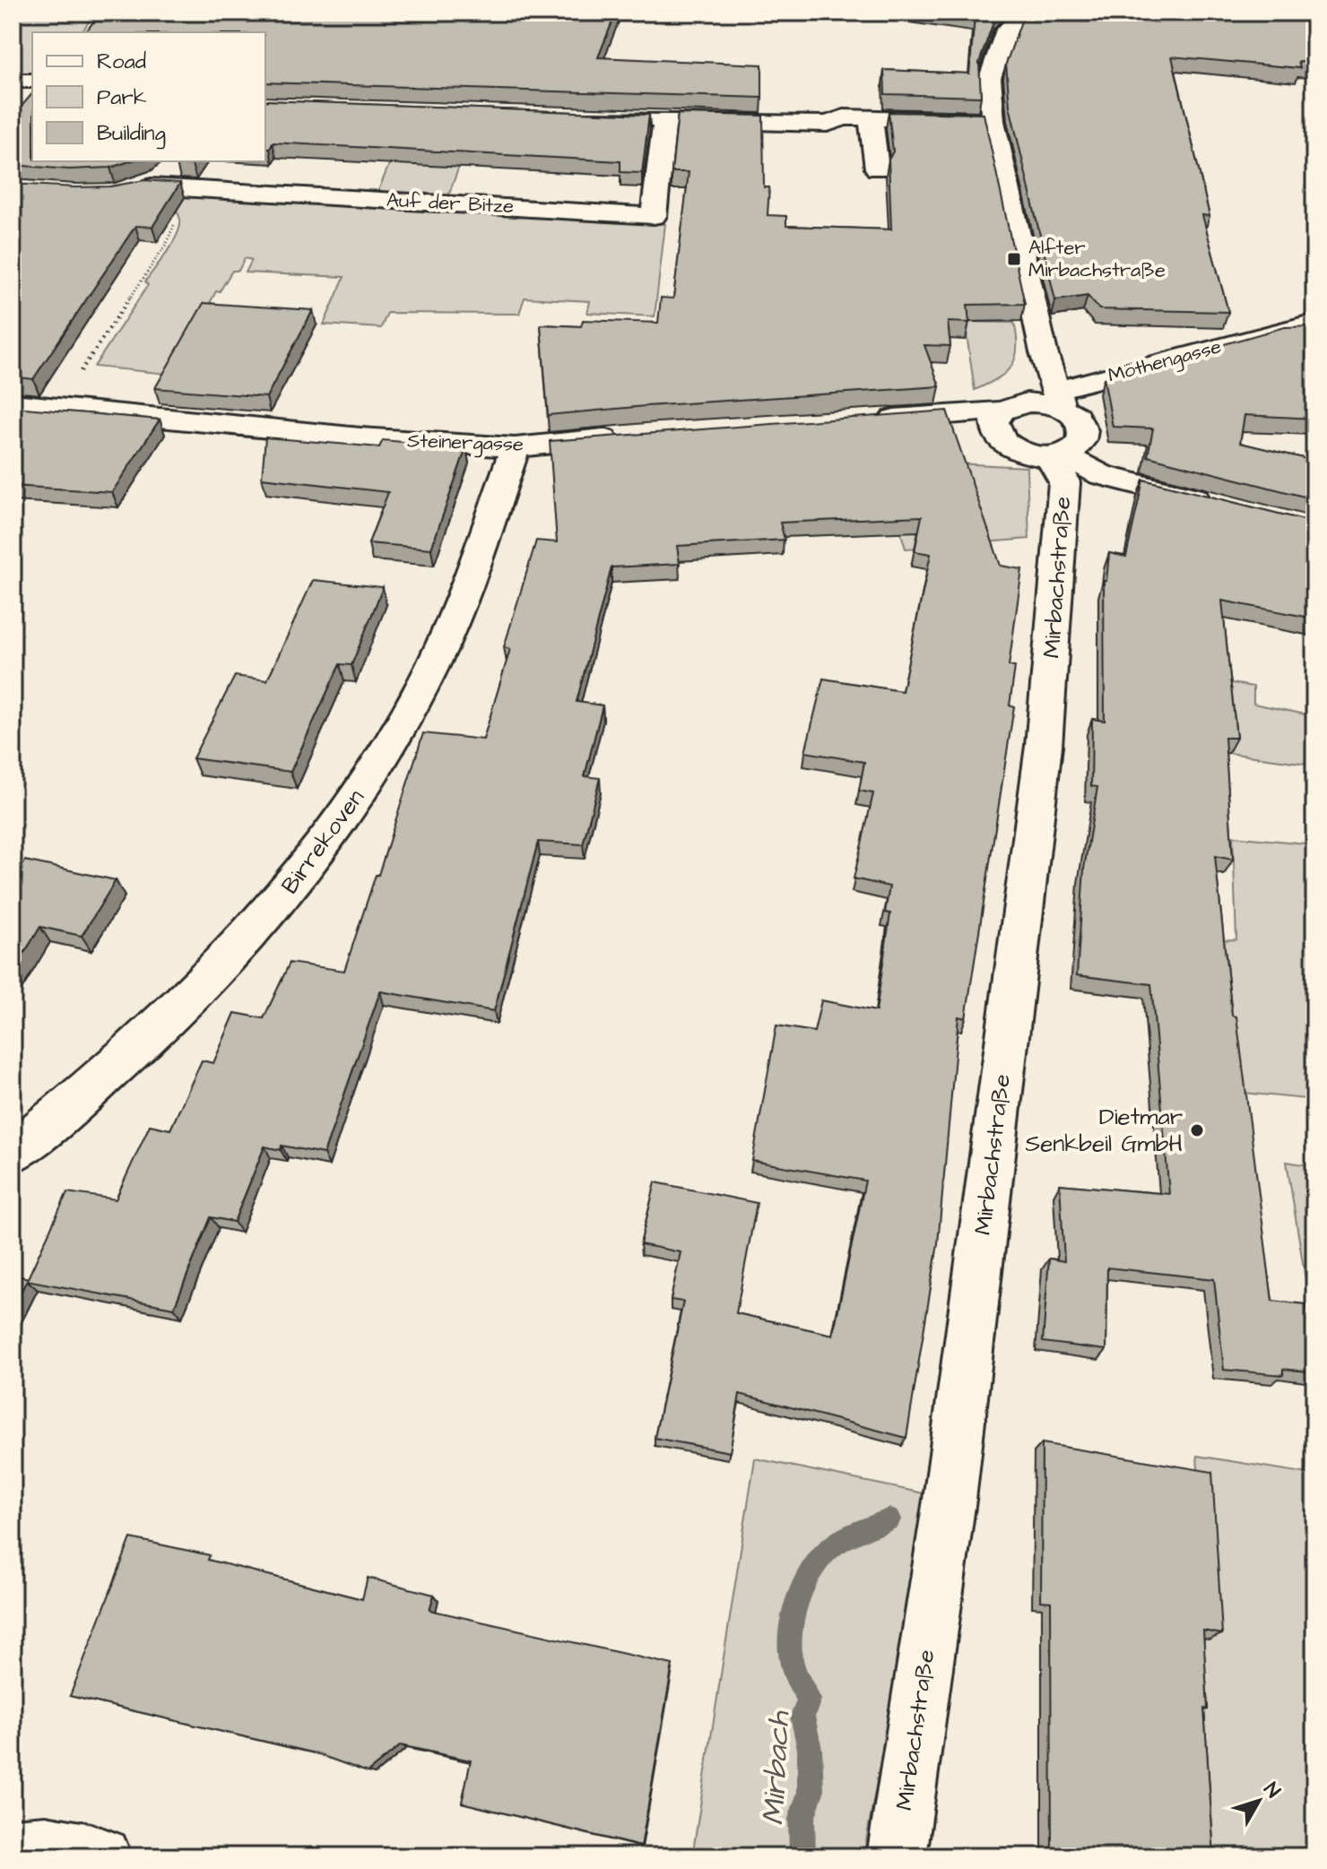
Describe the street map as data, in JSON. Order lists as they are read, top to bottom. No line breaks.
{"streets":{"street":["Auf der Bitze","Möthengasse","Steinergasse","Mirbachstraße","Birrekoven"]},"crossings":[["Möthengasse","Mirbachstraße"],["Steinergasse","Birrekoven"]],"water":["Mirbach"],"places":{"transit":["Alfter Mirbachstraße"],"other":["Dietmar Senkbeil GmbH"]},"legend":["Road","Park","Building"],"north":"top right"}
